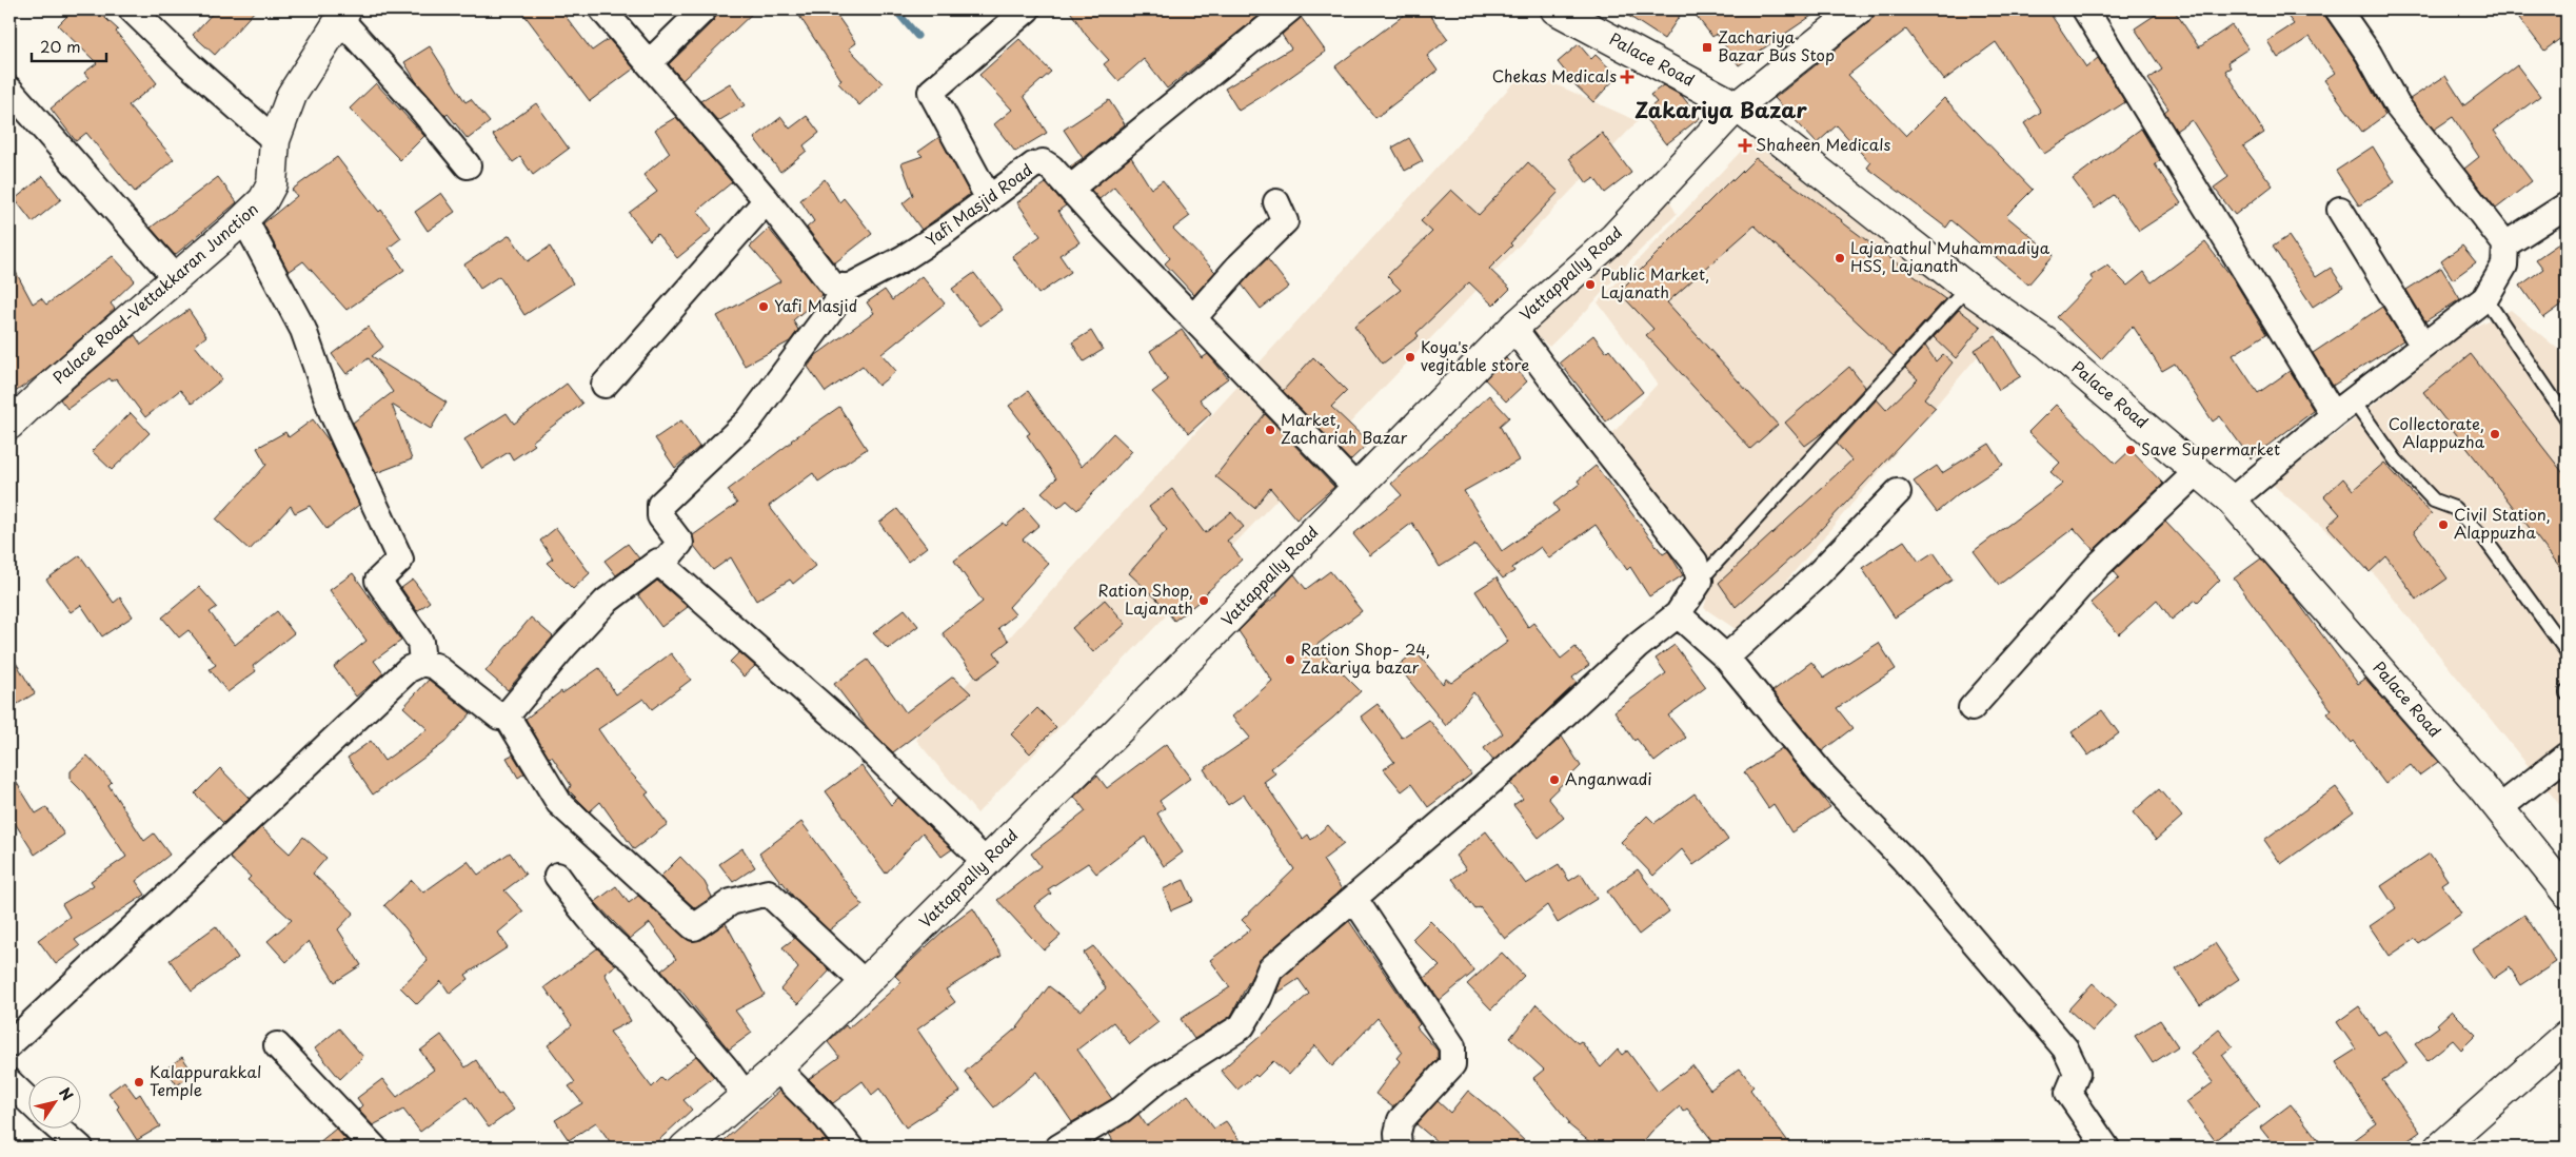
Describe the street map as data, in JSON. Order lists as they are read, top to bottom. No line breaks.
{"streets":{"main road":["Palace Road","Vattappally Road","Palace Road-Vettakkaran Junction"],"street":["Yafi Masjid Road"]},"crossings":[["Palace Road","Vattappally Road"],["Yafi Masjid Road","Vattappally Road"]],"districts":["Zakariya Bazar"],"places":{"transit":["Zachariya Bazar Bus Stop"],"health":["Chekas Medicals","Shaheen Medicals"],"other":["Lajanathul Muhammadiya HSS, Lajanath","Public Market, Lajanath","Yafi Masjid","Koya's vegitable store","Market, Zachariah Bazar","Collectorate, Alappuzha","Save Supermarket","Civil Station, Alappuzha","Ration Shop, Lajanath","Ration Shop- 24, Zakariya bazar","Anganwadi","Kalappurakkal Temple"]},"scale_bar":"20 m","north":"top right"}
